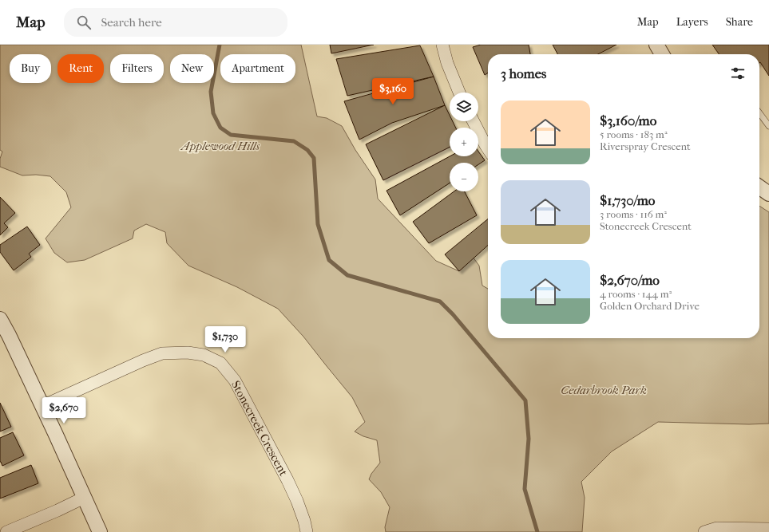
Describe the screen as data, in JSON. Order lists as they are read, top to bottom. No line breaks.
{"streets":{"street":["Stonecreek Crescent"]},"parks":["Applewood Hills","Cedarbrook Park"],"page":{"header":"Map","search":"Search here","nav":["Map","Layers","Share"],"chip":["Buy","Rent","Filters","New","Apartment"],"heading":"3 homes","price":["$3,160","$1,730","$2,670"],"map_buttons":["+","−"],"list":[{"name":"$3,160/mo","note":"5 rooms · 183 m² · Riverspray Crescent"},{"name":"$1,730/mo","note":"3 rooms · 116 m² · Stonecreek Crescent"},{"name":"$2,670/mo","note":"4 rooms · 144 m² · Golden Orchard Drive"}]}}
